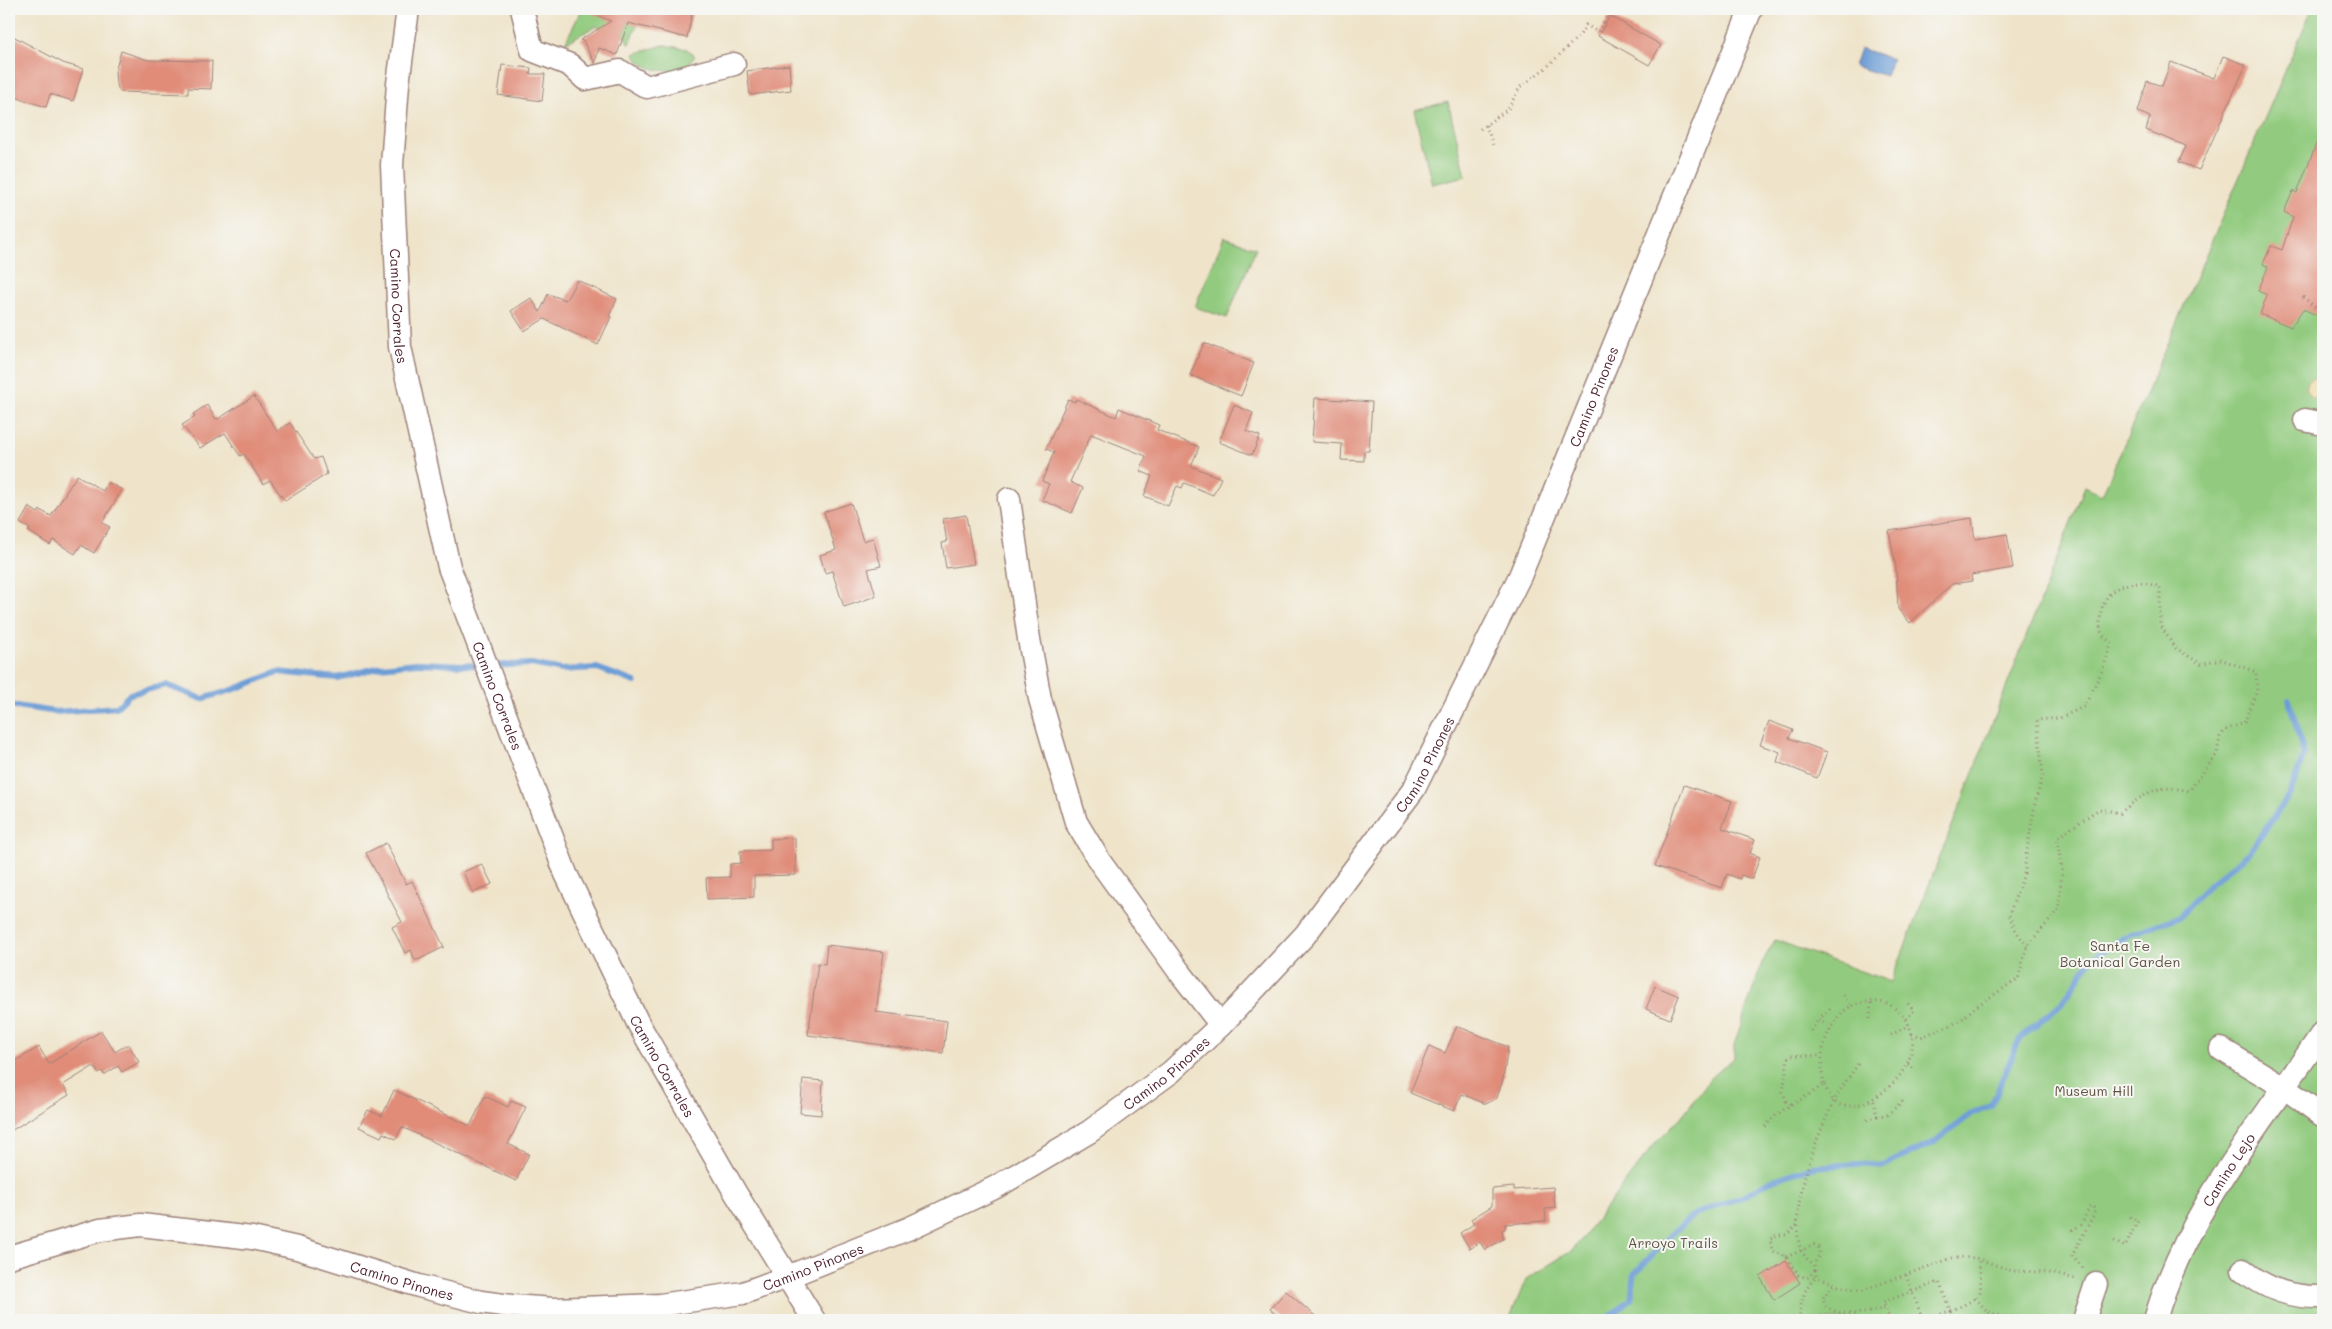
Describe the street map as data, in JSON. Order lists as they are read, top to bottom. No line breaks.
{"streets":{"street":["Camino Corrales","Camino Pinones","Camino Lejo"]},"crossings":[["Camino Corrales","Camino Pinones"]],"parks":["Santa Fe Botanical Garden","Museum Hill","Arroyo Trails"]}
